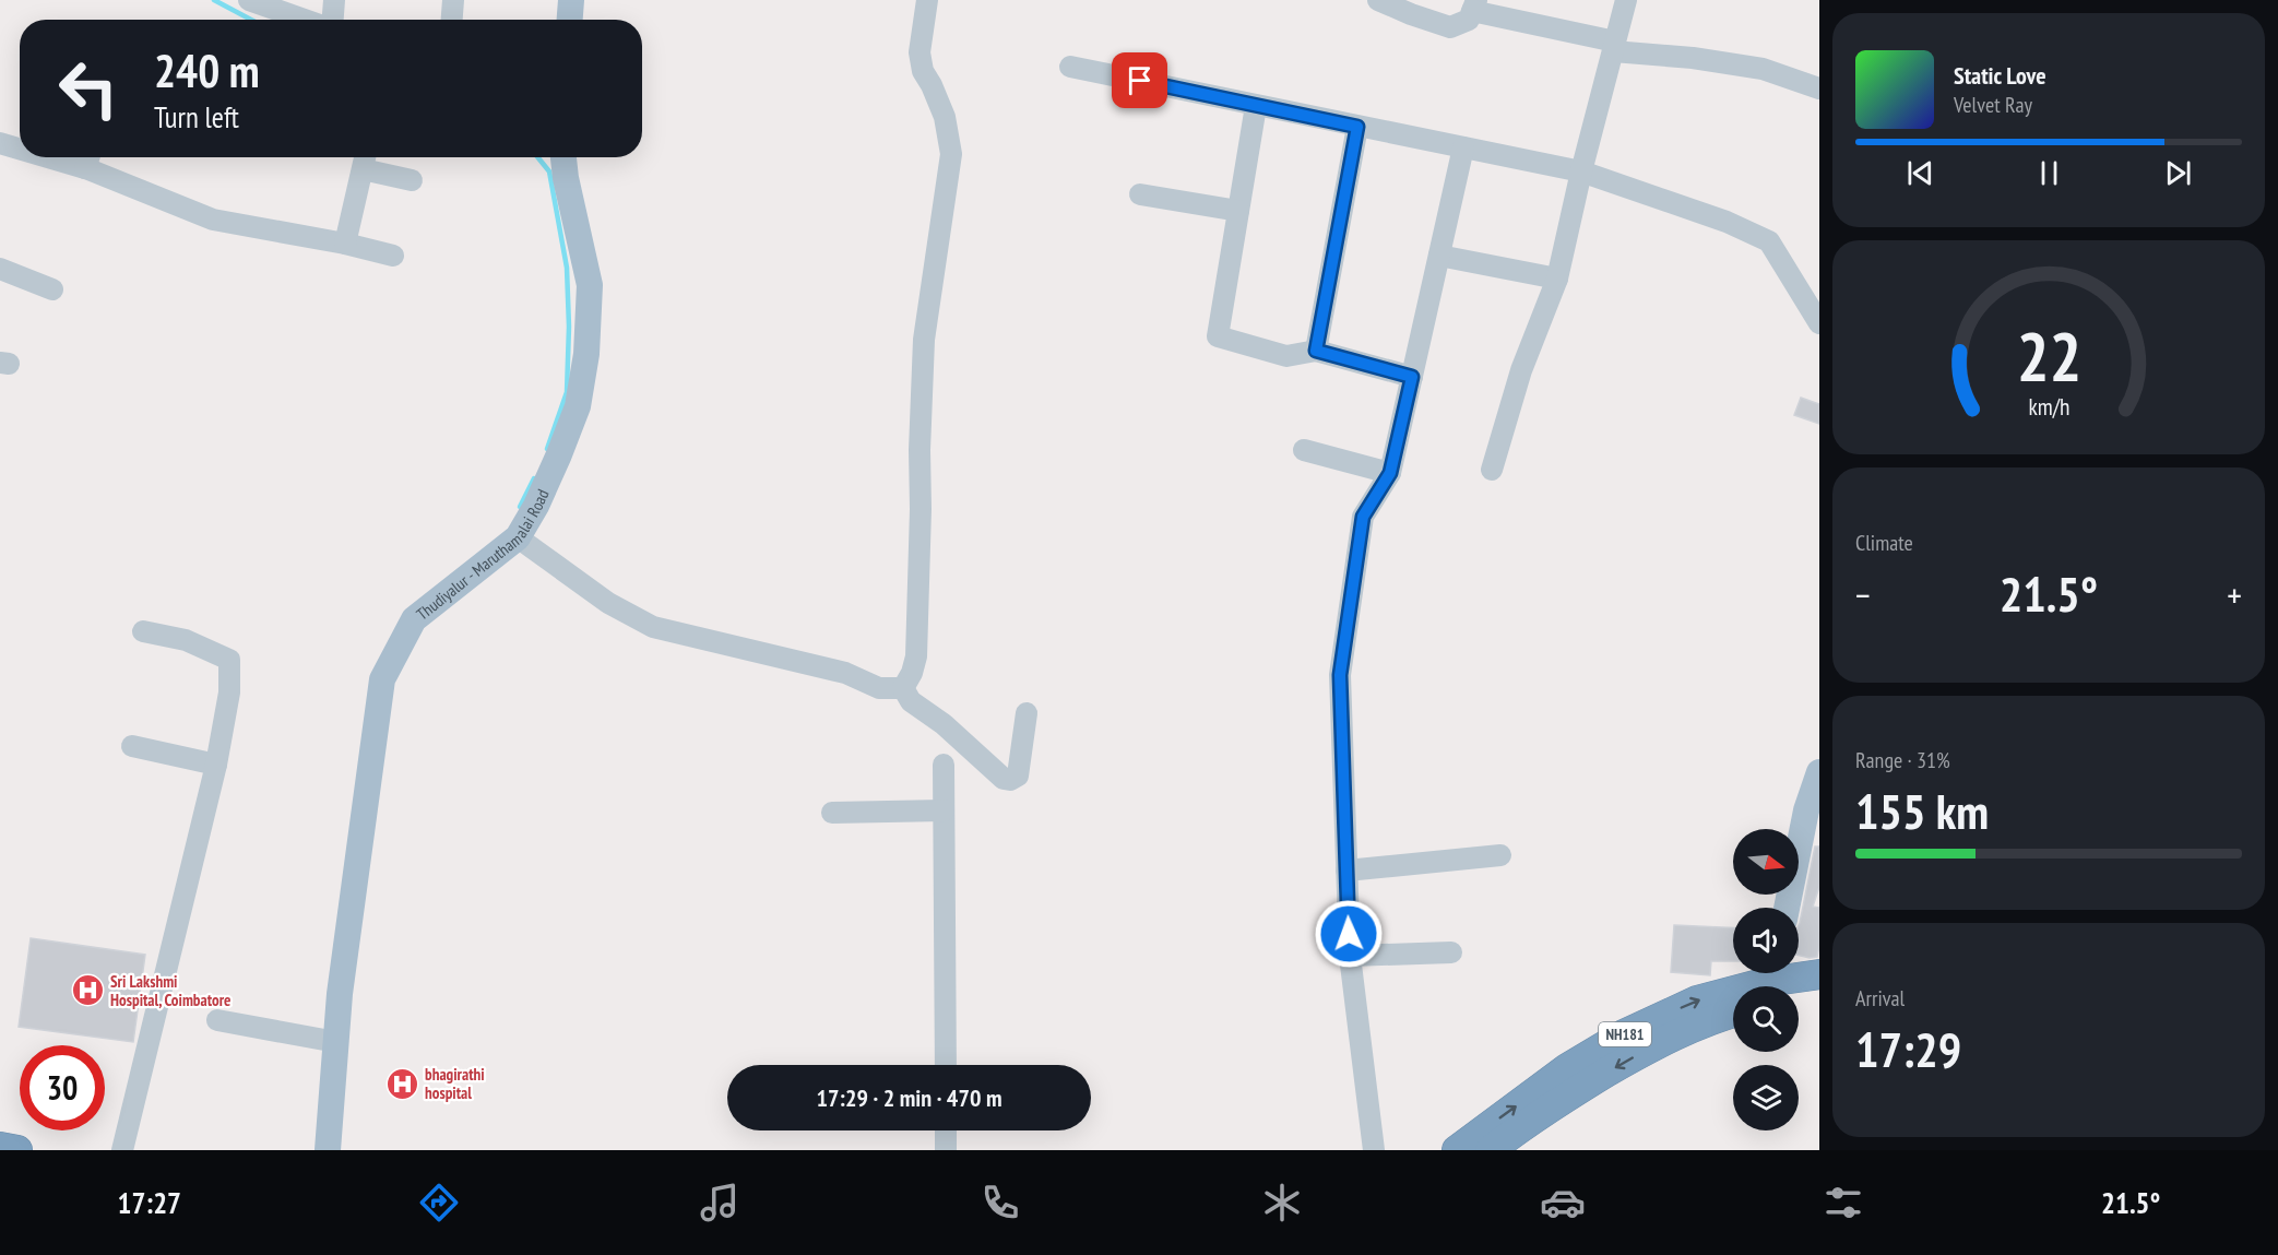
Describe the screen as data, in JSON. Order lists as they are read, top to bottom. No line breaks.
{"streets":{"highway":["NH181"],"main road":["Thudiyalur - Maruthamalai Road"]},"places":{"hospital":["Sri Lakshmi Hospital, Coimbatore","bhagirathi hospital"]},"north":"right","page":{"turn":["240 m","Turn left"],"song":["Static Love","Velvet Ray"],"tile":["Climate",["Range · 31%","155 km"],["Arrival","17:29"]],"heat":["−","21.5°","+"],"limit":"30","trip":"17:29 · 2 min · 470 m","tabs":["17:27","21.5°"],"gauge":["22","km/h"]}}
